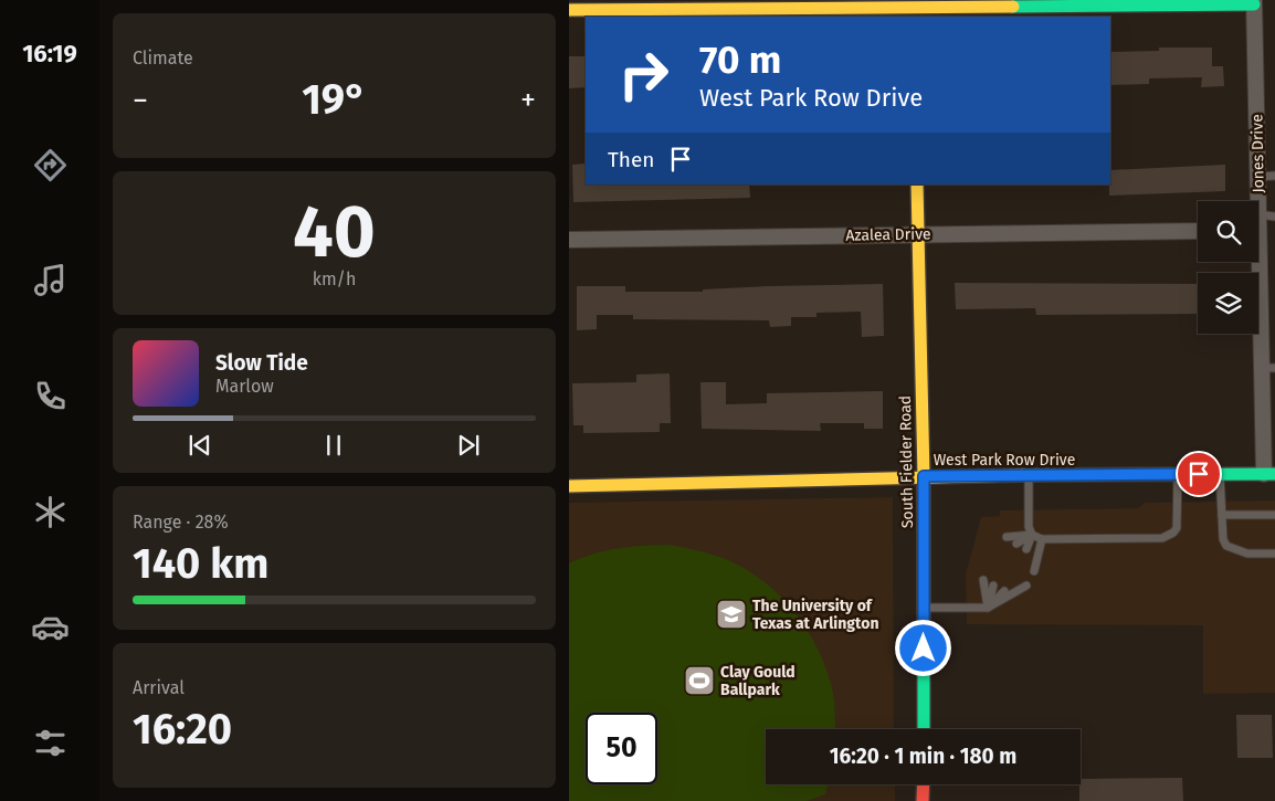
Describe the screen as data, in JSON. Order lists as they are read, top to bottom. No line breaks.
{"streets":{"main road":["West Park Row Drive","South Fielder Road"],"street":["Jones Drive","Azalea Drive"]},"crossings":[["Jones Drive","West Park Row Drive"],["Azalea Drive","South Fielder Road"],["West Park Row Drive","South Fielder Road"]],"places":{"school or university":["The University of Texas at Arlington"],"sports":["Clay Gould Ballpark"]},"page":{"tabs":"16:19","tile":["Climate",["40","km/h"],["Range · 28%","140 km"],["Arrival","16:20"]],"turn":["70 m","West Park Row Drive"],"heat":["−","19°","+"],"then":"Then","song":["Slow Tide","Marlow"],"limit":"50","trip":"16:20 · 1 min · 180 m"}}
